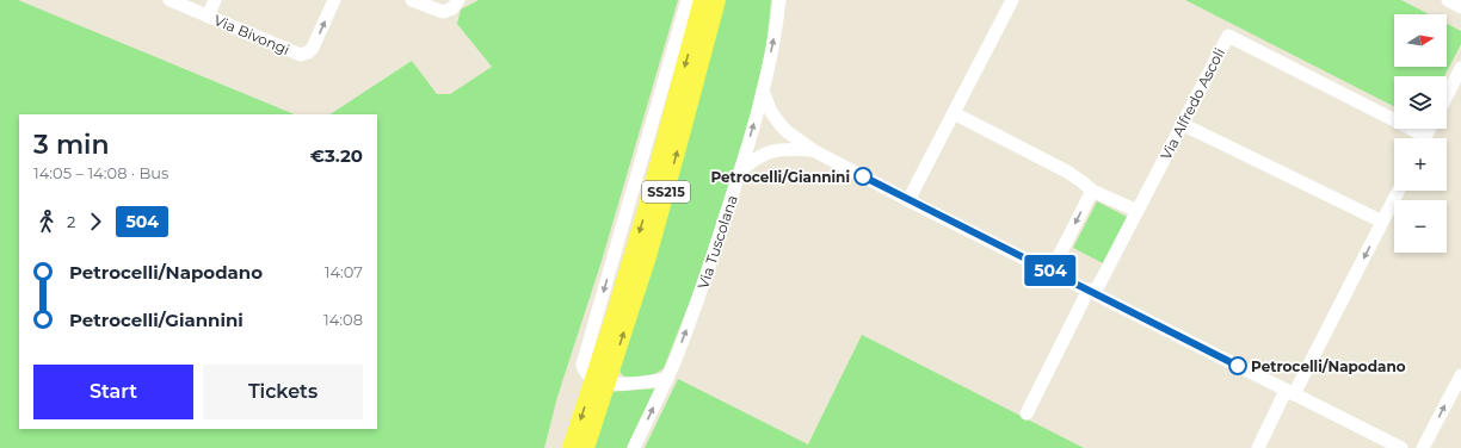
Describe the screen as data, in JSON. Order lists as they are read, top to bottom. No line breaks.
{"streets":{"main road":["SS215"],"street":["Via Bivongi","Via Alfredo Ascoli","Via Tuscolana"]},"places":["Petrocelli/Giannini","Petrocelli/Napodano"],"lines":["bus line 504"],"north":"right","page":{"on_map":"504","map_buttons":["+","−"],"heading":["3 min","14:05 – 14:08 · Bus","€3.20"],"legs":["2","504"],"list":[{"name":"Petrocelli/Napodano","value":"14:07"},{"name":"Petrocelli/Giannini","value":"14:08"}],"buttons":["Start","Tickets"]}}
